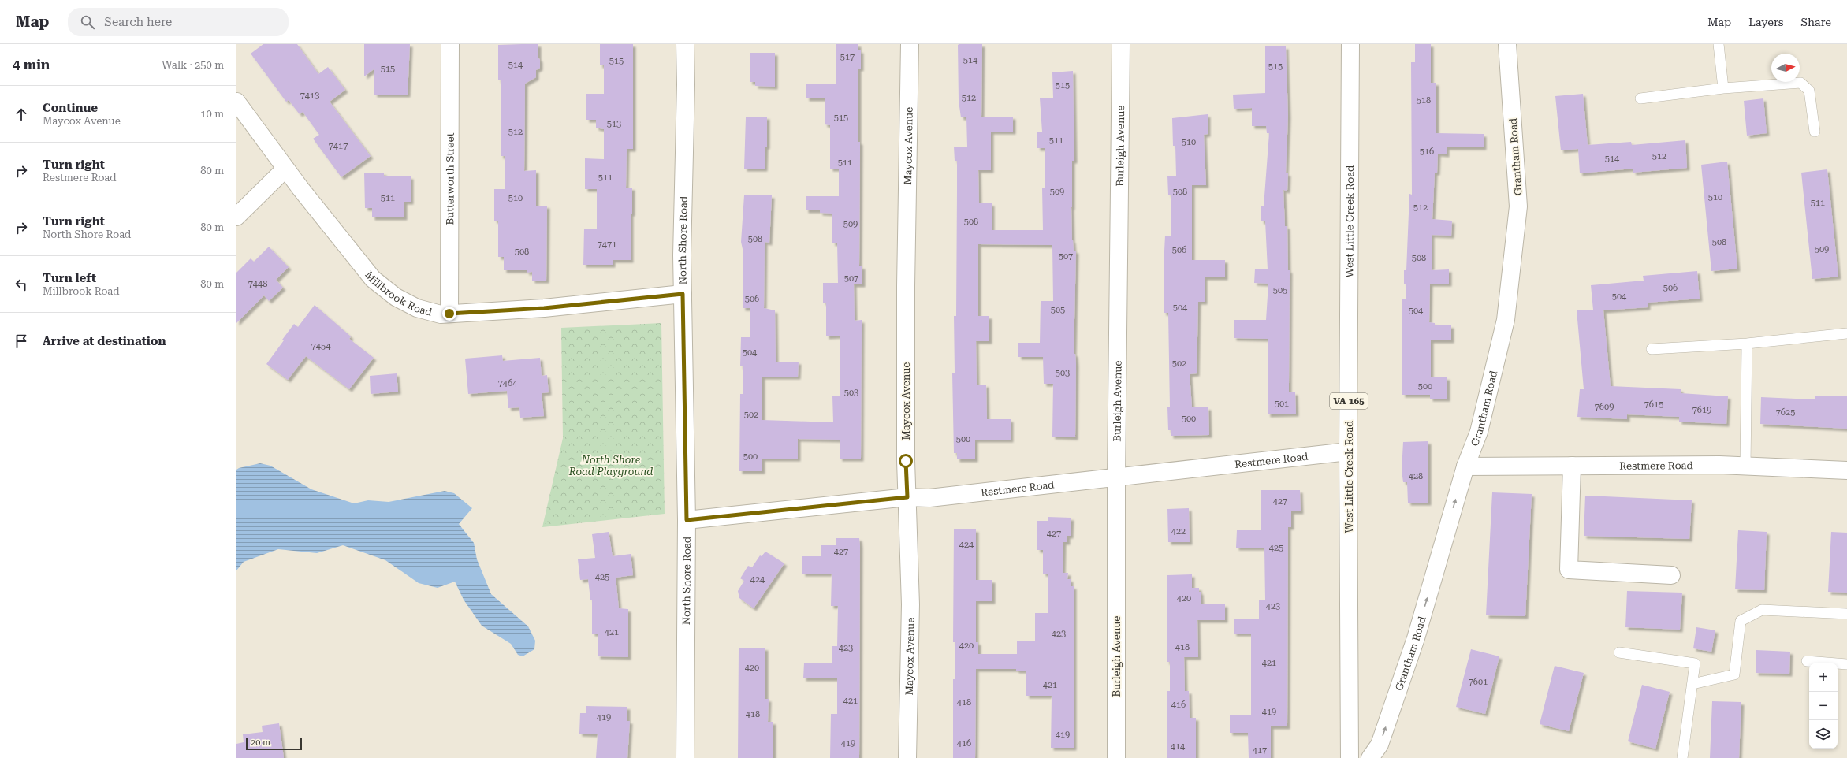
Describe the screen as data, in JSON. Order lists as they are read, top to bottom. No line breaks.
{"streets":{"street":["Maycox Avenue","Burleigh Avenue","Grantham Road","Butterworth Street","West Little Creek Road","North Shore Road","Millbrook Road","VA 165","Restmere Road"]},"crossings":[["Maycox Avenue","Restmere Road"],["Burleigh Avenue","Restmere Road"],["Grantham Road","Restmere Road"],["Butterworth Street","Millbrook Road"],["West Little Creek Road","Restmere Road"],["North Shore Road","Millbrook Road"],["North Shore Road","Restmere Road"]],"one_way":["Grantham Road"],"parks":["North Shore Road Playground"],"house_numbers":["517","514","515","514","515","515","515","7413","512","518","515","513","512","511","510","7417","516","512","514","511","511","509","508","510","511","510","511","512","508","509","508","508","7471","509","506","508","507","508","507","7448","506","505","504","506","504","505","504","7454","504","502","503","7464","500","503","501","7615","7609","7619","7625","502","500","500","500","428","427","422","427","424","425","427","425","424","420","423","421","423","420","418","423","421","420","7601","421","421","418","416","419","418","419","419","419","416","414","417"],"scale_bar":"20 m","north":"right","page":{"header":"Map","search":"Search here","nav":["Map","Layers","Share"],"heading":["4 min","Walk · 250 m"],"list":[["Continue","Maycox Avenue","10 m"],["Turn right","Restmere Road","80 m"],["Turn right","North Shore Road","80 m"],["Turn left","Millbrook Road","80 m"],"Arrive at destination"],"map_buttons":["+","−"],"scale":"20 m"}}
